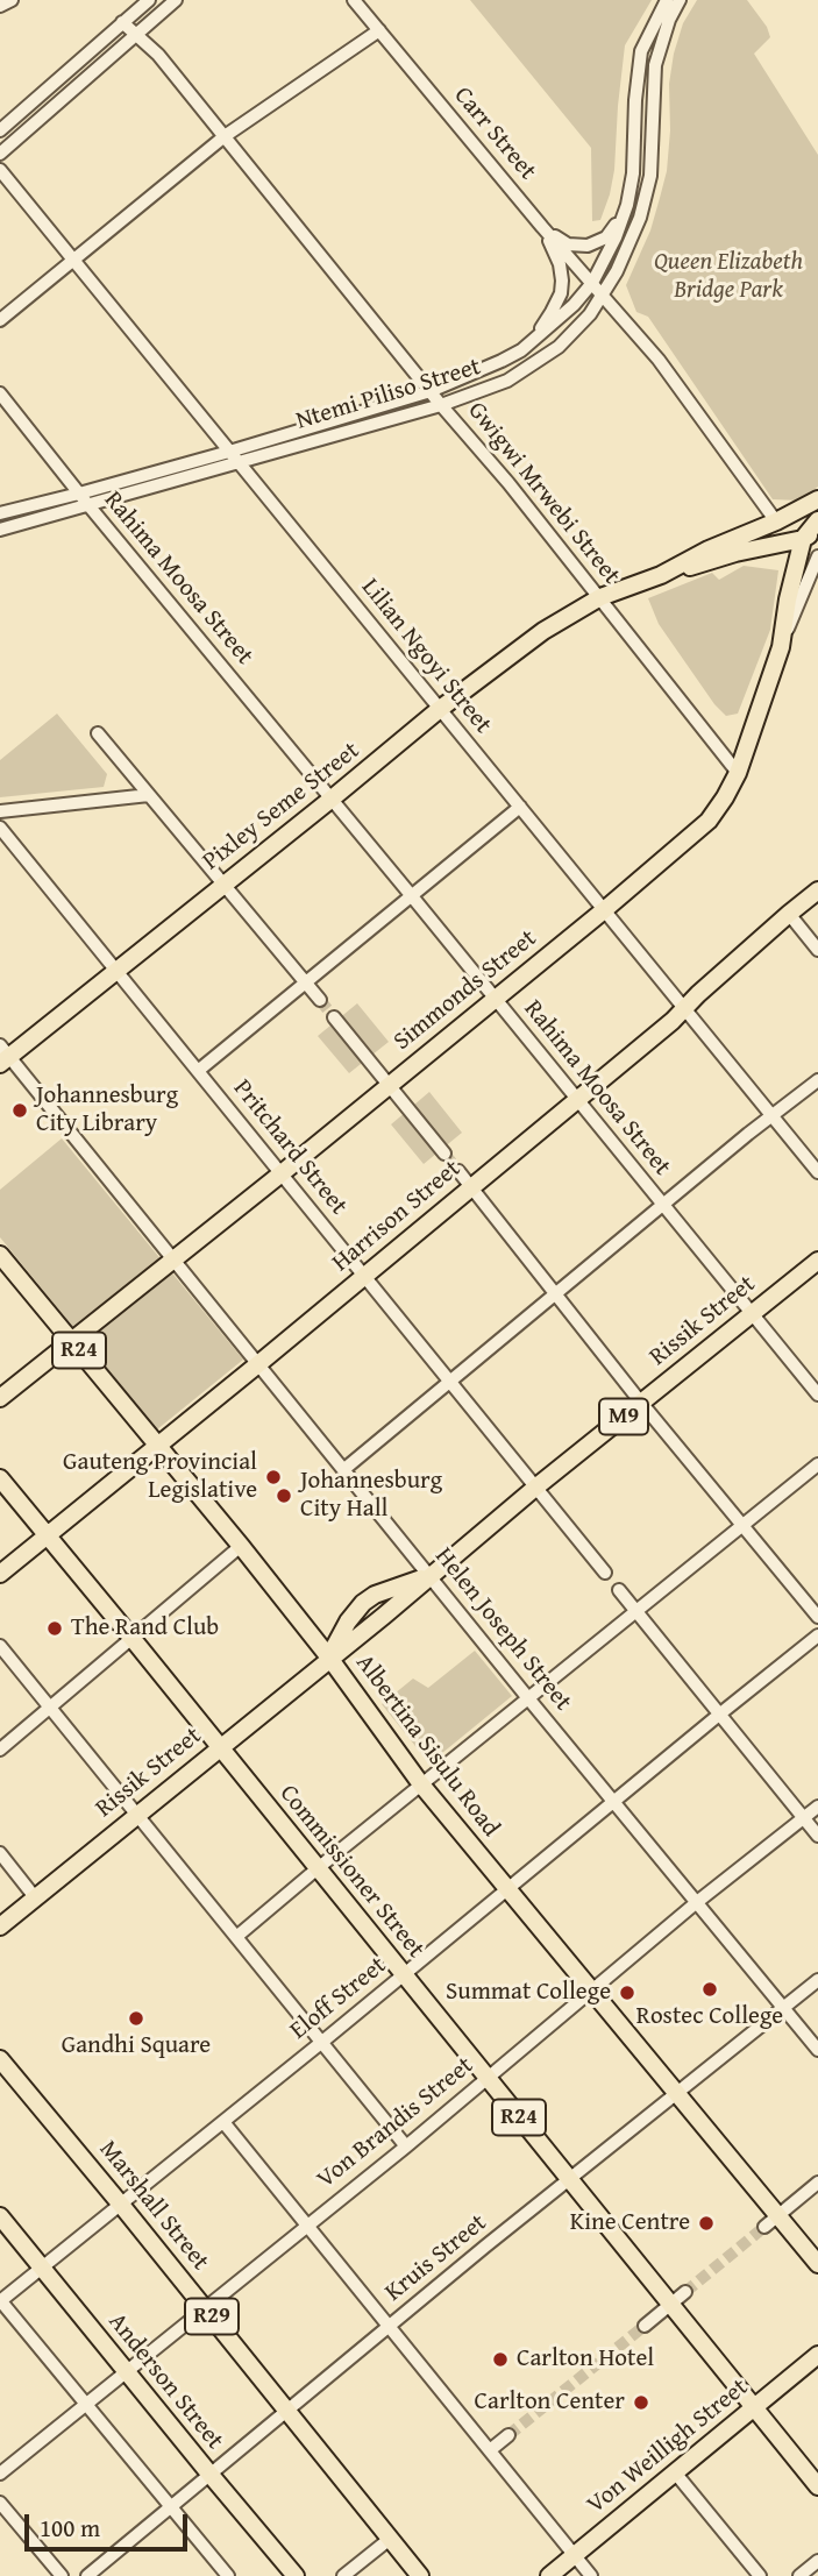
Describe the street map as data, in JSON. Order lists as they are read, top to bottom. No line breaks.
{"streets":{"main road":["Pixley Seme Street","Simmonds Street","Harrison Street","Rissik Street","R24","M9","Albertina Sisulu Road","Commissioner Street","Marshall Street","R29","Anderson Street","Von Weilligh Street"],"street":["Carr Street","Ntemi Piliso Street","Gwigwi Mrwebi Street","Rahima Moosa Street","Lilian Ngoyi Street","Pritchard Street","Helen Joseph Street","Eloff Street","Von Brandis Street","Kruis Street"]},"crossings":[["Carr Street","Ntemi Piliso Street"],["Ntemi Piliso Street","Gwigwi Mrwebi Street"],["Ntemi Piliso Street","Rahima Moosa Street"],["Ntemi Piliso Street","Lilian Ngoyi Street"],["Gwigwi Mrwebi Street","Pixley Seme Street"],["Gwigwi Mrwebi Street","Simmonds Street"],["Rahima Moosa Street","Pixley Seme Street"],["Rahima Moosa Street","Simmonds Street"],["Rahima Moosa Street","Harrison Street"],["Rahima Moosa Street","Rissik Street"],["Lilian Ngoyi Street","Pixley Seme Street"],["Lilian Ngoyi Street","Simmonds Street"],["Lilian Ngoyi Street","Harrison Street"],["Pixley Seme Street","Pritchard Street"],["Pixley Seme Street","Helen Joseph Street"],["Simmonds Street","Pritchard Street"],["Simmonds Street","Helen Joseph Street"],["Simmonds Street","Albertina Sisulu Road"],["Pritchard Street","Harrison Street"],["Pritchard Street","Rissik Street"],["Harrison Street","Helen Joseph Street"],["Harrison Street","Albertina Sisulu Road"],["Harrison Street","Commissioner Street"],["Rissik Street","Helen Joseph Street"],["Rissik Street","Albertina Sisulu Road"],["Rissik Street","Commissioner Street"],["Helen Joseph Street","Eloff Street"],["Helen Joseph Street","Von Brandis Street"],["Helen Joseph Street","Kruis Street"],["Albertina Sisulu Road","Eloff Street"],["Albertina Sisulu Road","Von Brandis Street"],["Albertina Sisulu Road","Kruis Street"],["Commissioner Street","Eloff Street"],["Commissioner Street","Von Brandis Street"],["Commissioner Street","Kruis Street"],["Commissioner Street","Von Weilligh Street"],["Eloff Street","Marshall Street"],["Eloff Street","Anderson Street"],["Von Brandis Street","Marshall Street"],["Von Brandis Street","Anderson Street"],["Marshall Street","Kruis Street"],["Kruis Street","Anderson Street"]],"parks":["Queen Elizabeth Bridge Park"],"places":["Johannesburg City Library","Gauteng Provincial Legislative","Johannesburg City Hall","The Rand Club","Rostec College","Summat College","Gandhi Square","Kine Centre","Carlton Hotel","Carlton Center"],"scale_bar":"100 m"}
